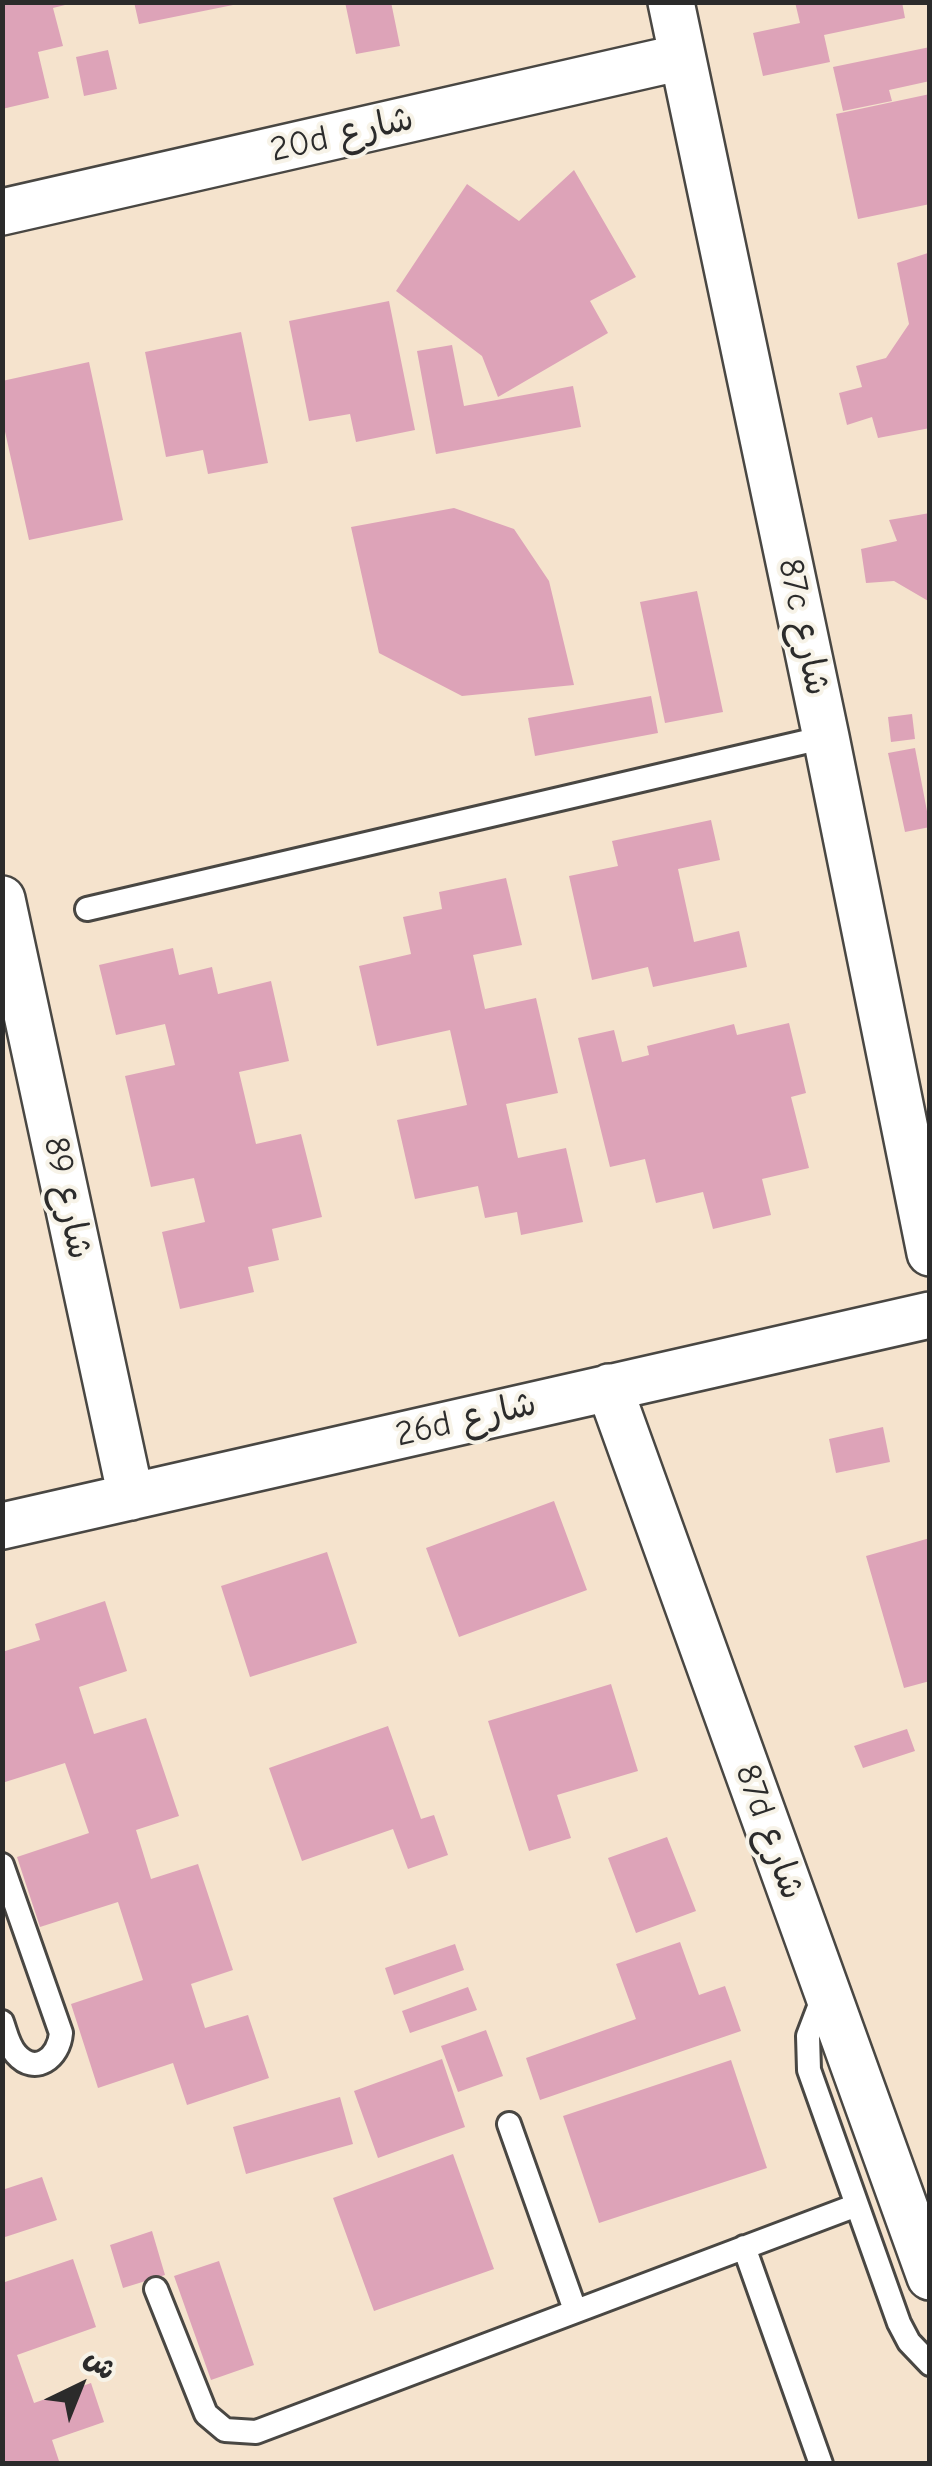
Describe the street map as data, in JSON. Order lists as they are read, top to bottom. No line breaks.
{"streets":{"street":["20d شارع","87c شارع","شارع 89","26d شارع","87d شارع"]},"crossings":[["20d شارع","87c شارع"],["شارع 89","26d شارع"],["26d شارع","87d شارع"]],"north":"top right"}
